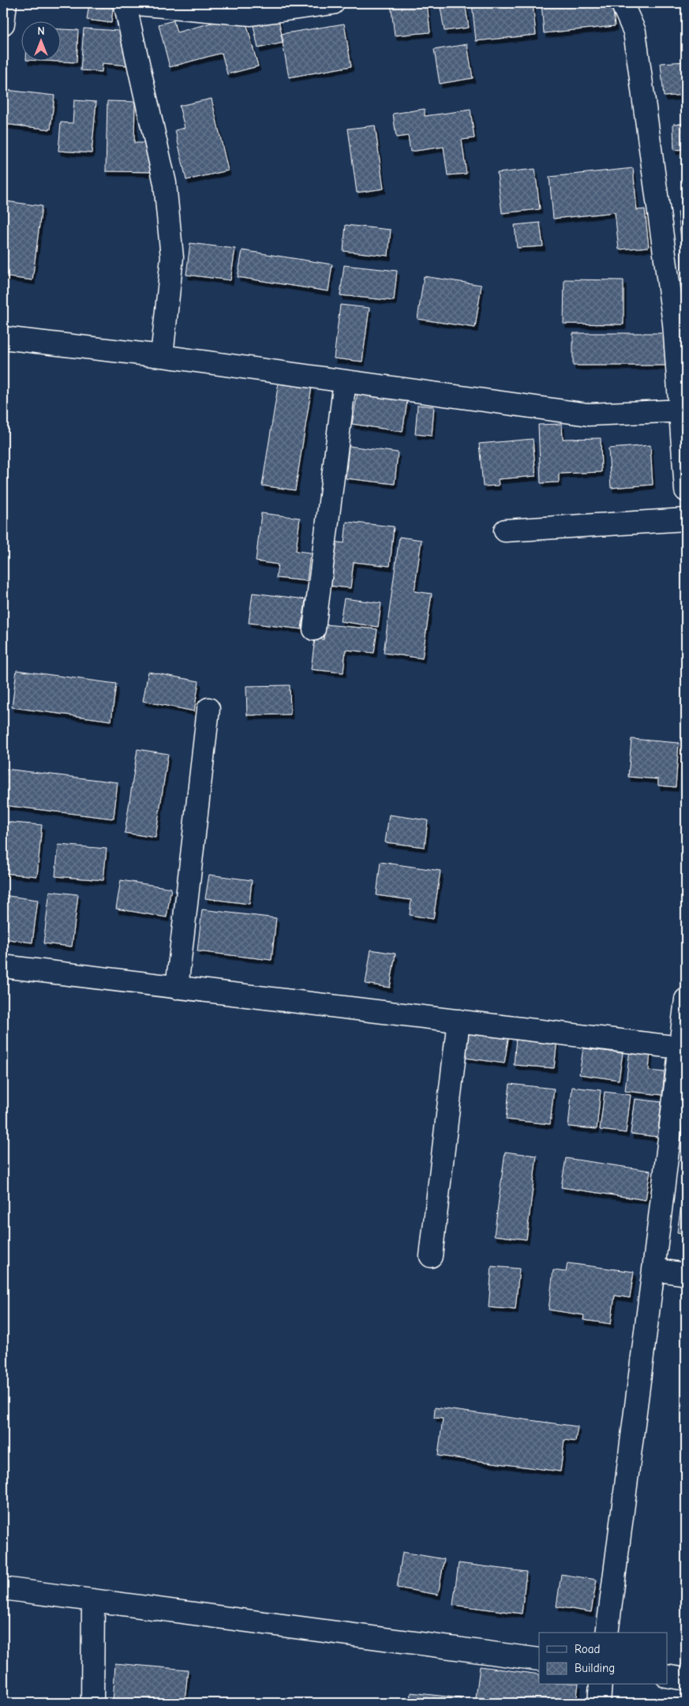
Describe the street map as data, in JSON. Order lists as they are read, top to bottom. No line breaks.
{"legend":["Road","Building"],"north":"top"}
